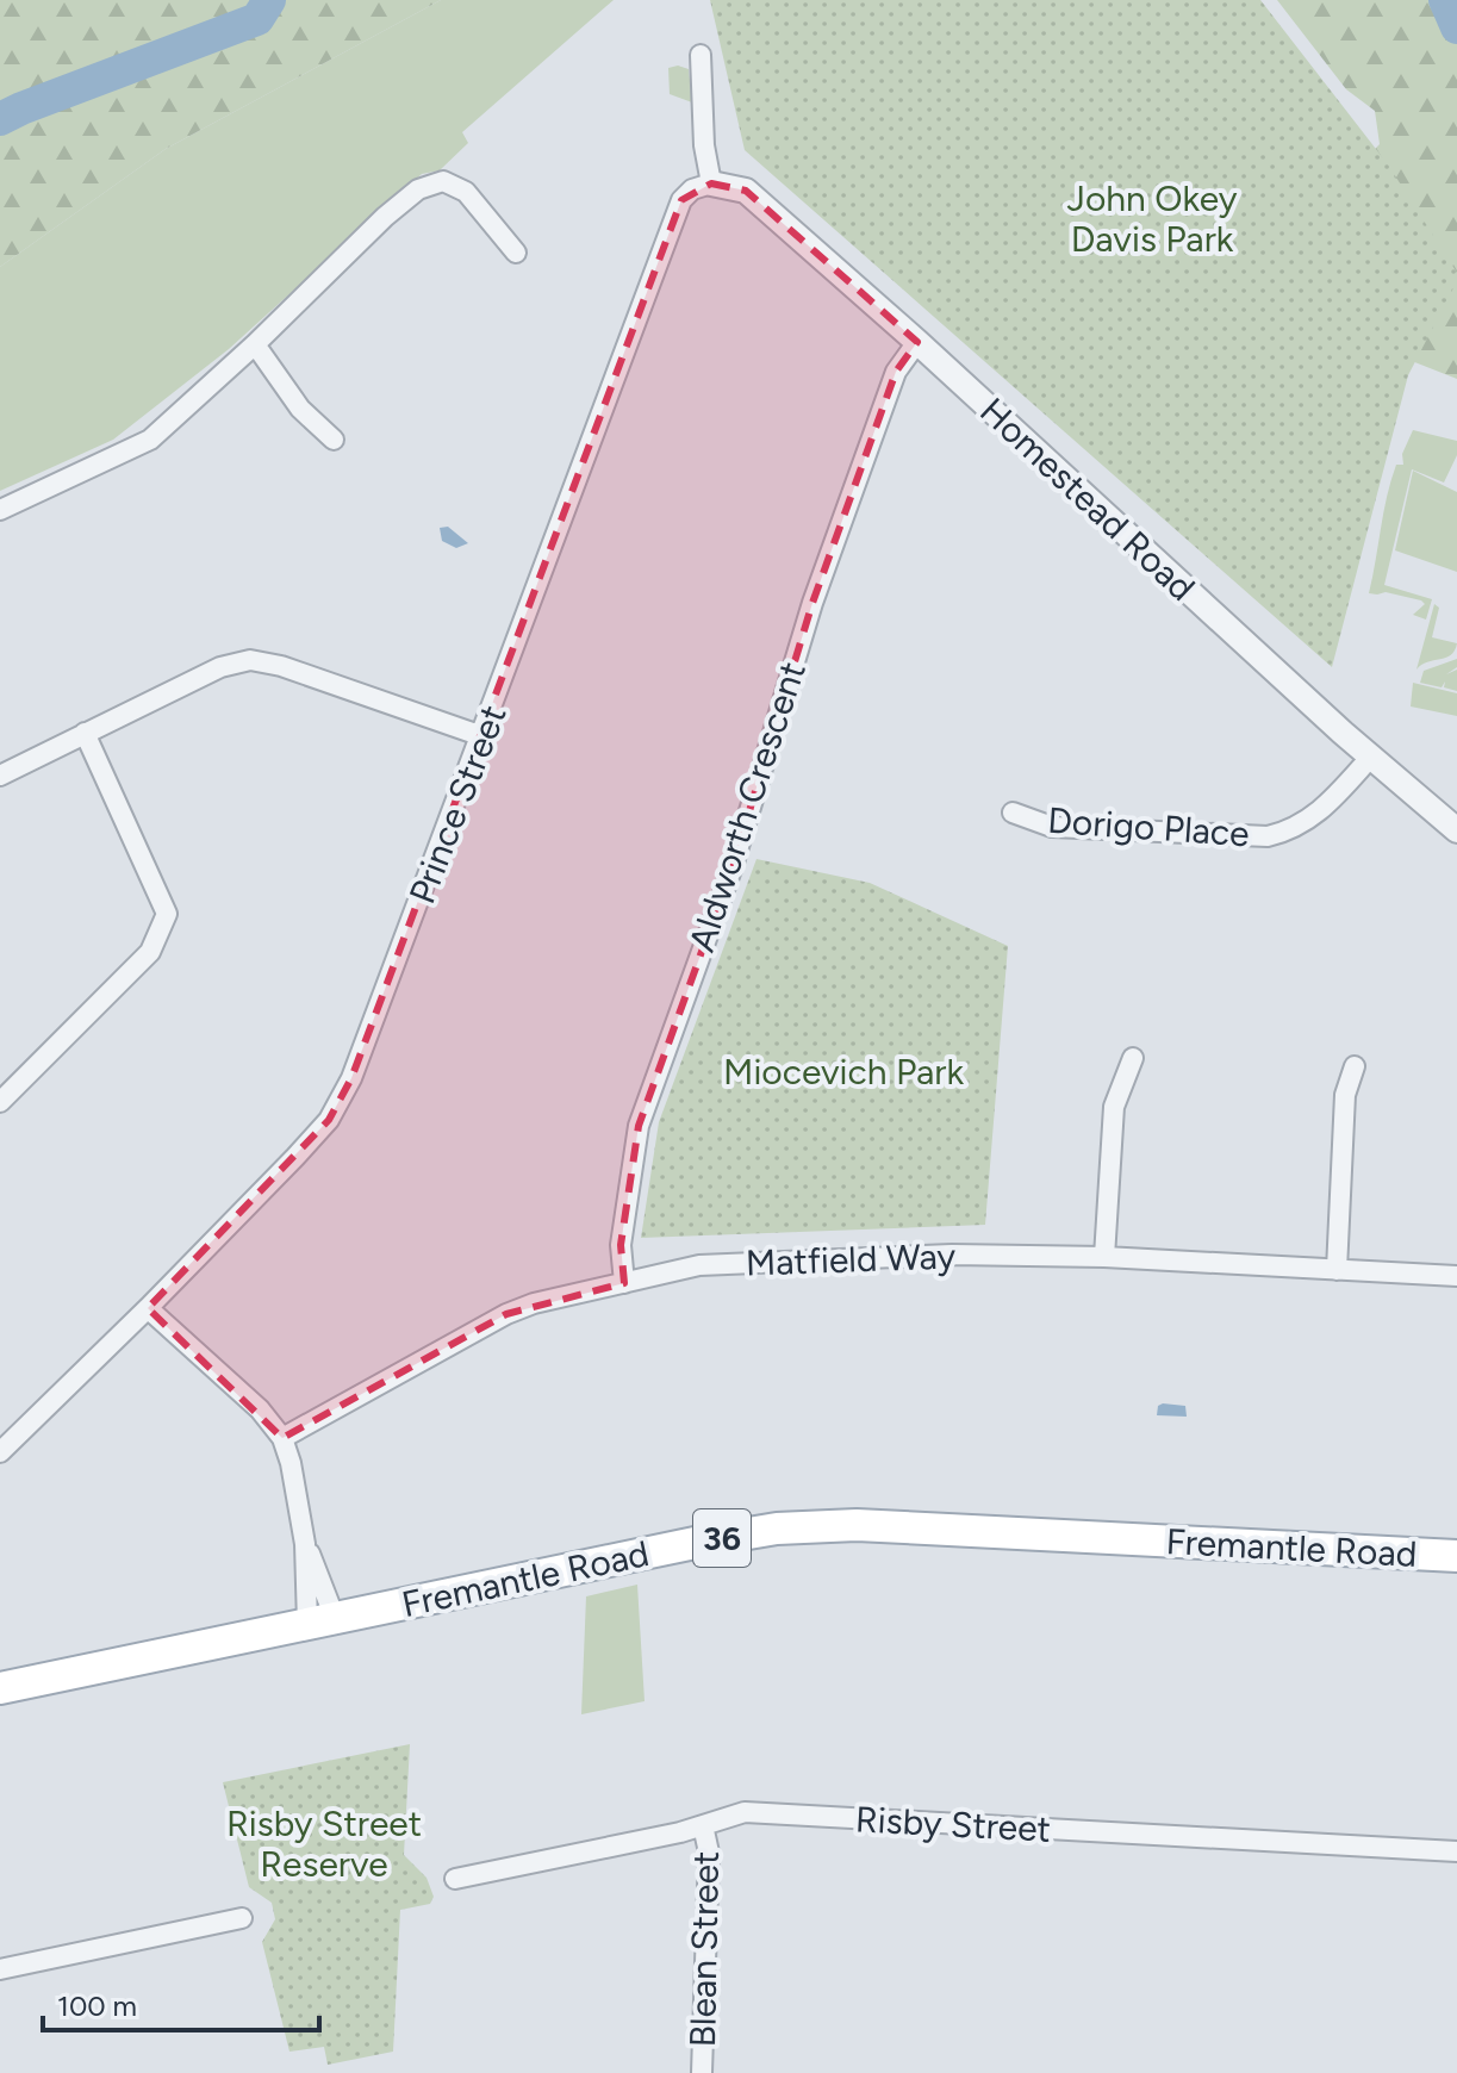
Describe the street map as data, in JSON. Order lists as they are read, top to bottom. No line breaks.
{"streets":{"main road":["36","Fremantle Road"],"street":["Homestead Road","Prince Street","Aldworth Crescent","Dorigo Place","Matfield Way","Risby Street","Blean Street"]},"crossings":[["Homestead Road","Prince Street"],["Homestead Road","Aldworth Crescent"],["Homestead Road","Dorigo Place"],["Aldworth Crescent","Matfield Way"],["Risby Street","Blean Street"]],"parks":["John Okey Davis Park","Miocevich Park","Risby Street Reserve"],"scale_bar":"100 m"}
